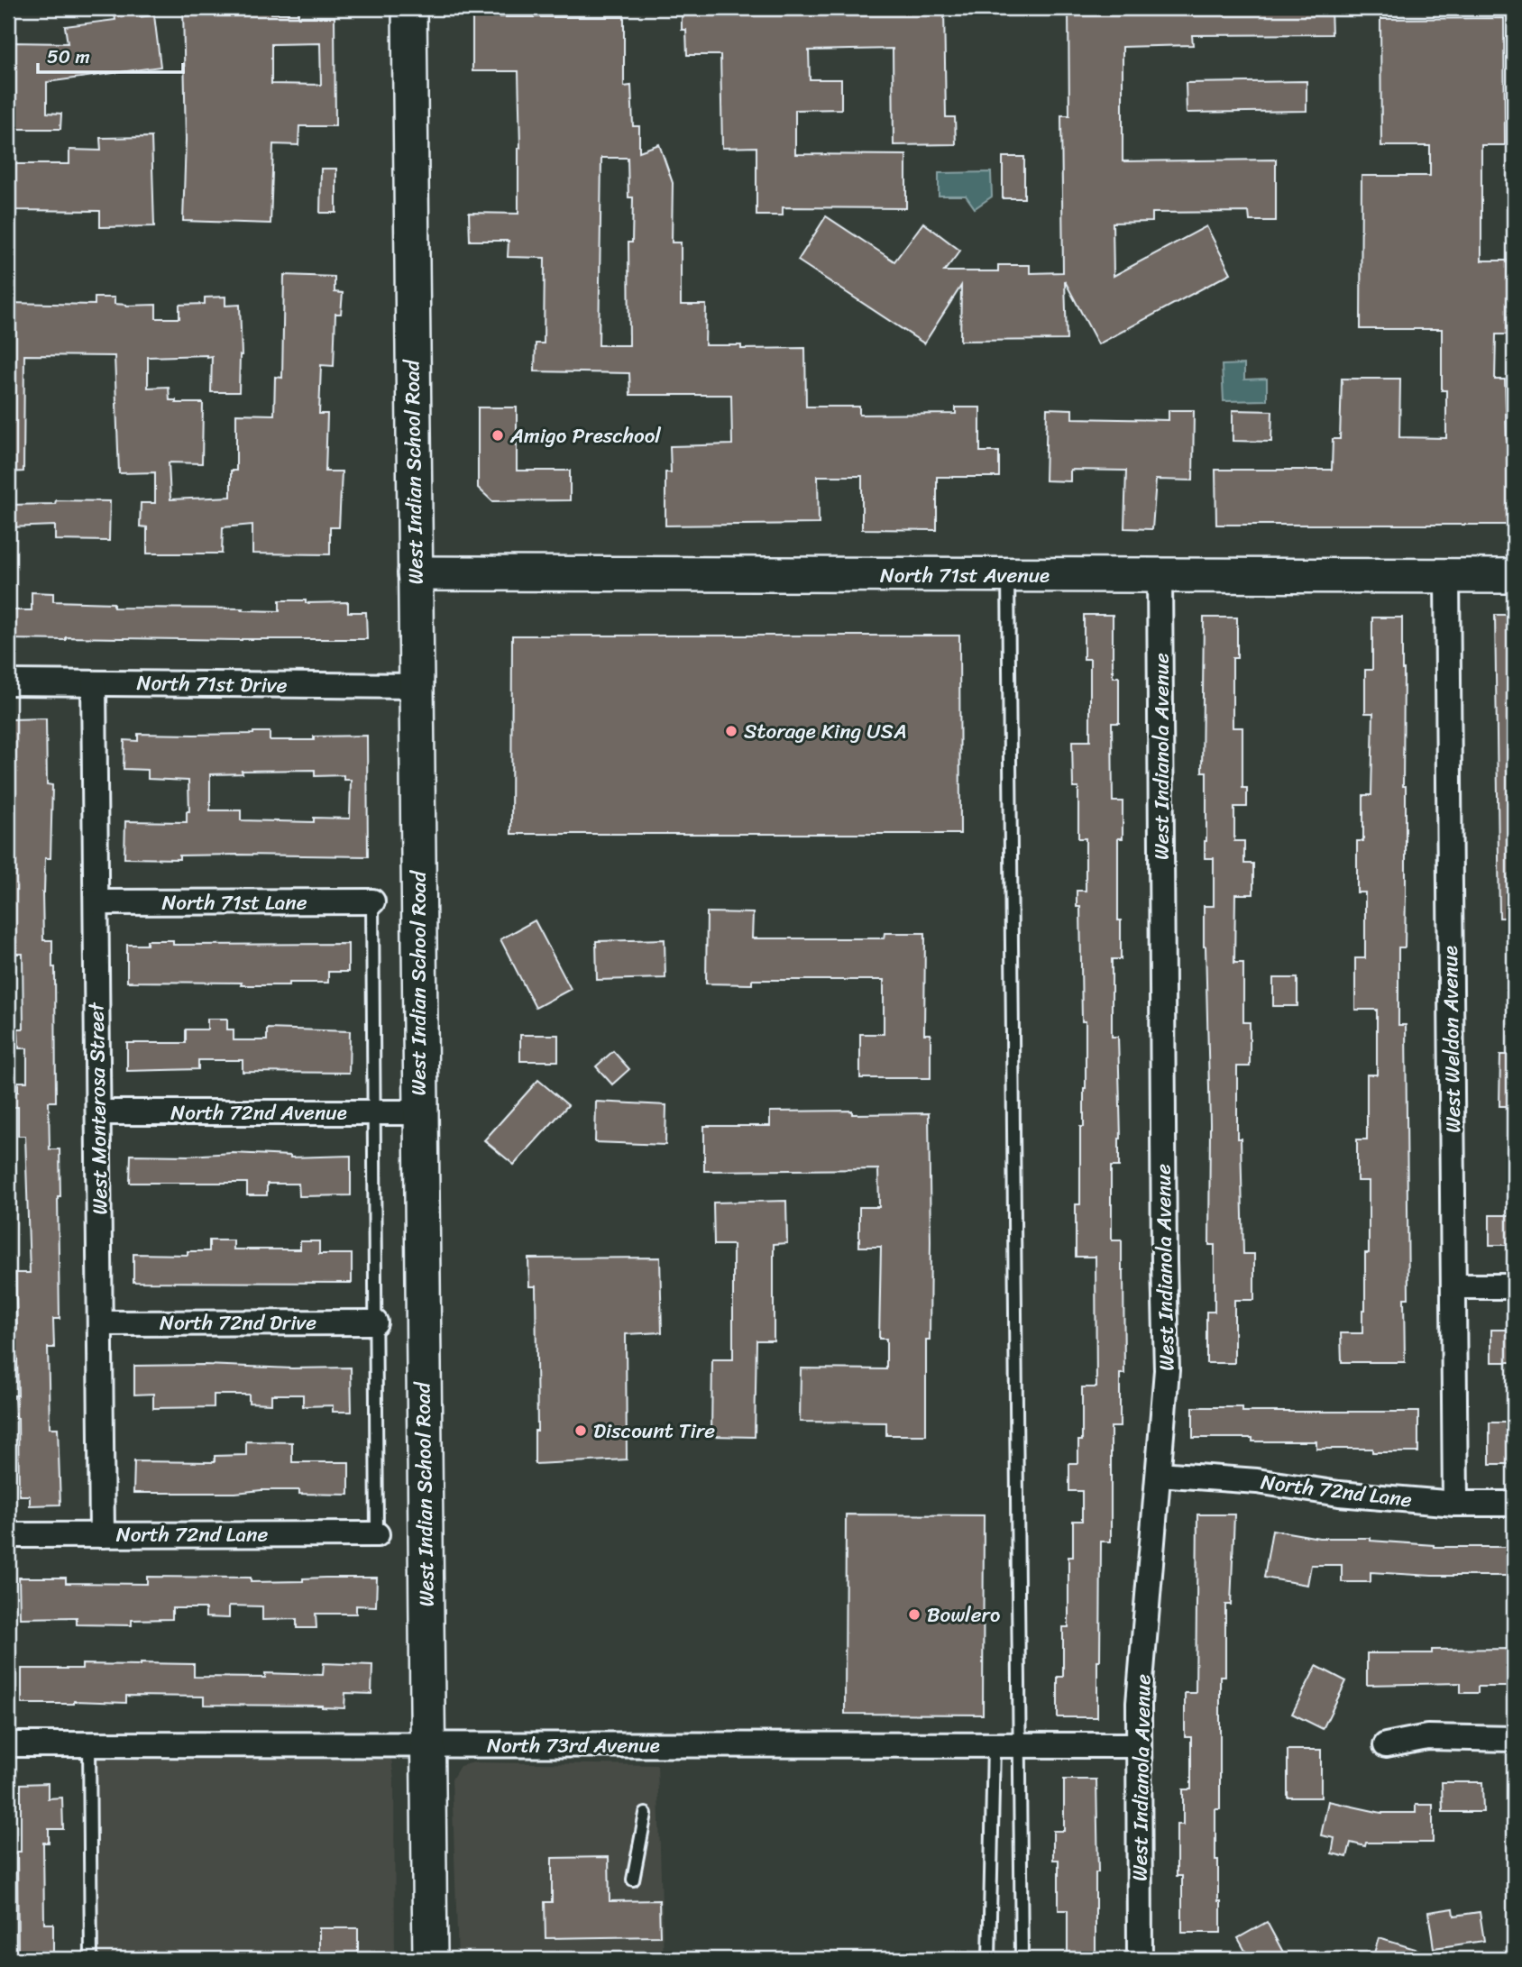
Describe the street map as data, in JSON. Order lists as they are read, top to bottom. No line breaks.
{"streets":{"main road":["West Indian School Road","North 71st Avenue"],"street":["North 71st Drive","West Indianola Avenue","North 71st Lane","West Weldon Avenue","West Monterosa Street","North 72nd Avenue","North 72nd Drive","North 72nd Lane","North 73rd Avenue"]},"crossings":[["West Indian School Road","North 71st Avenue"],["West Indian School Road","North 71st Drive"],["West Indian School Road","North 72nd Avenue"],["West Indian School Road","North 73rd Avenue"],["North 71st Avenue","West Indianola Avenue"],["North 71st Avenue","West Weldon Avenue"],["North 71st Drive","West Monterosa Street"],["West Indianola Avenue","North 72nd Lane"],["West Indianola Avenue","North 73rd Avenue"],["North 71st Lane","West Monterosa Street"],["West Weldon Avenue","North 72nd Lane"],["West Monterosa Street","North 72nd Avenue"],["West Monterosa Street","North 72nd Drive"],["West Monterosa Street","North 72nd Lane"]],"places":["Amigo Preschool","Storage King USA","Discount Tire","Bowlero"],"scale_bar":"50 m"}
